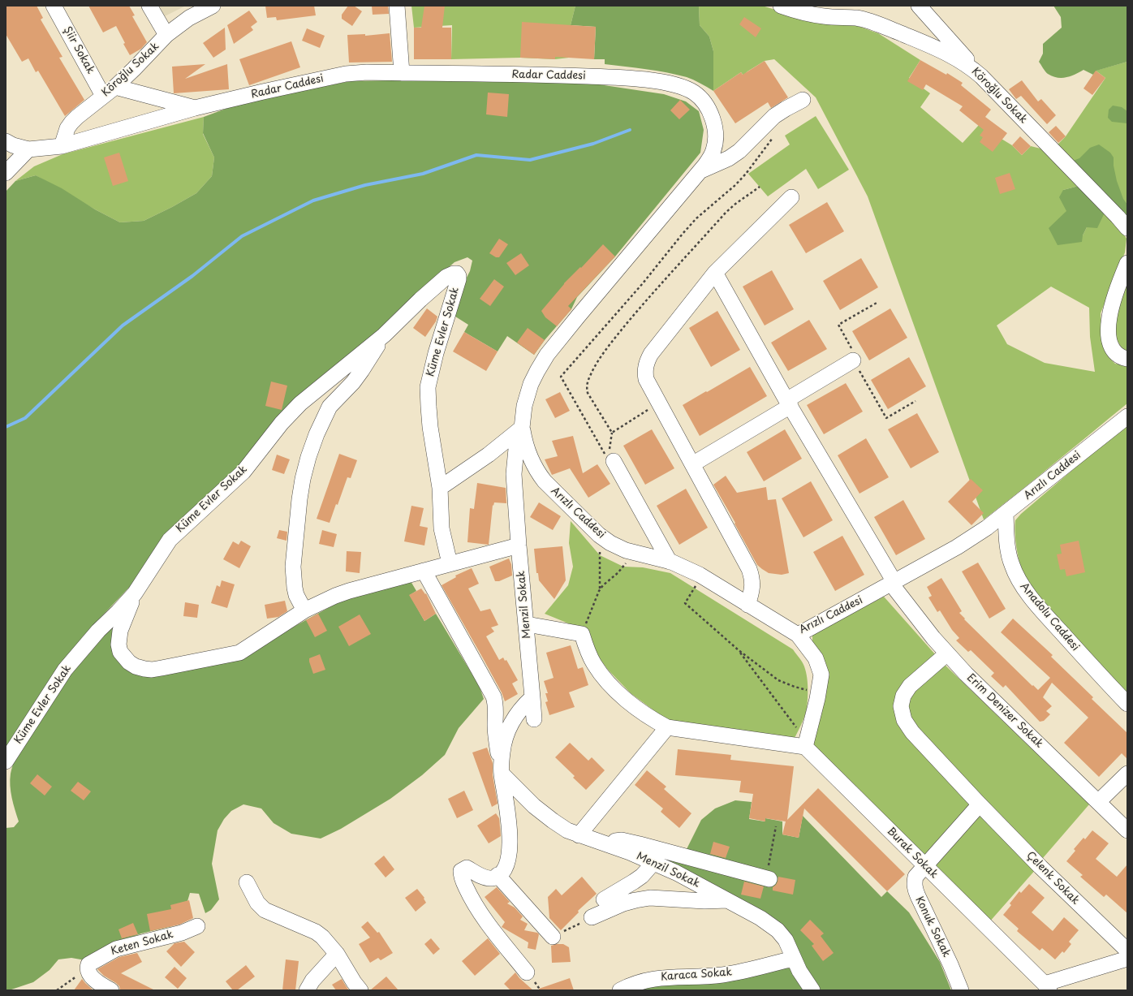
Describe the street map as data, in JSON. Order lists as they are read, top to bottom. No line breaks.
{"streets":{"street":["Şiir Sokak","Köroğlu Sokak","Radar Caddesi","Küme Evler Sokak","Arızlı Caddesi","Menzil Sokak","Anadolu Caddesi","Erim Denizer Sokak","Burak Sokak","Çelenk Sokak","Konuk Sokak","Keten Sokak","Karaca Sokak"]},"crossings":[["Şiir Sokak","Köroğlu Sokak"],["Köroğlu Sokak","Radar Caddesi"],["Radar Caddesi","Arızlı Caddesi"],["Radar Caddesi","Menzil Sokak"],["Küme Evler Sokak","Menzil Sokak"],["Arızlı Caddesi","Menzil Sokak"],["Arızlı Caddesi","Anadolu Caddesi"],["Arızlı Caddesi","Erim Denizer Sokak"],["Menzil Sokak","Karaca Sokak"],["Erim Denizer Sokak","Çelenk Sokak"],["Burak Sokak","Konuk Sokak"]]}
